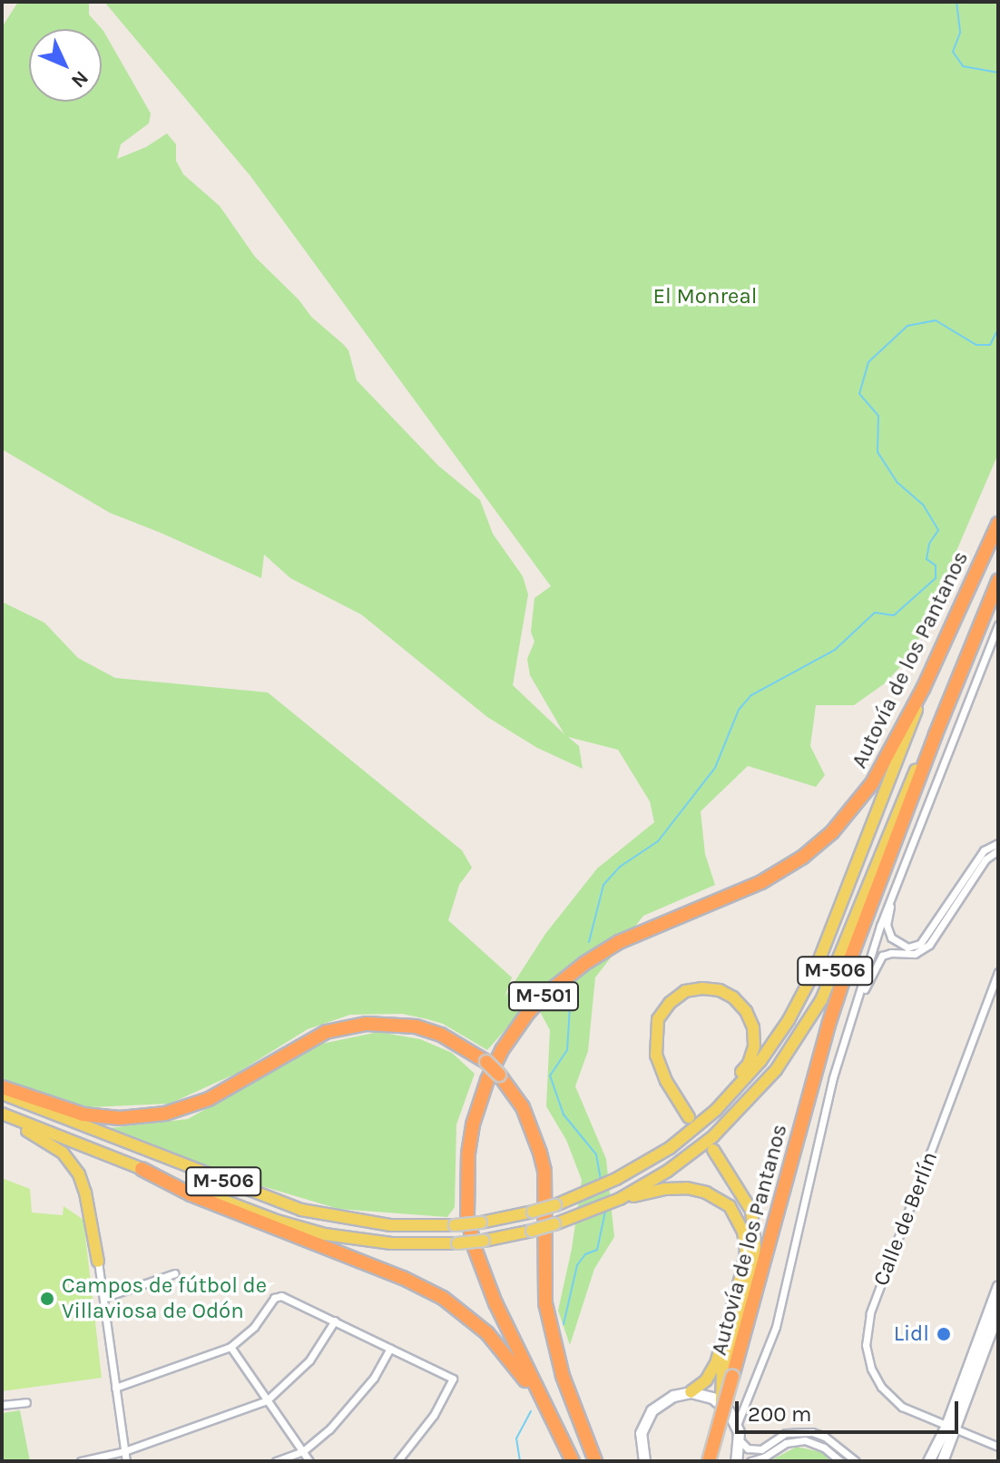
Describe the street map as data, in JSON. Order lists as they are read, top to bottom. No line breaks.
{"streets":{"highway":["Autovía de los Pantanos","M-501"],"main road":["M-506"],"street":["Calle de Berlín"]},"crossings":[["Autovía de los Pantanos","M-506"]],"parks":["El Monreal"],"places":["Campos de fútbol de Villaviosa de Odón","Lidl"],"scale_bar":"200 m","north":"bottom right"}
